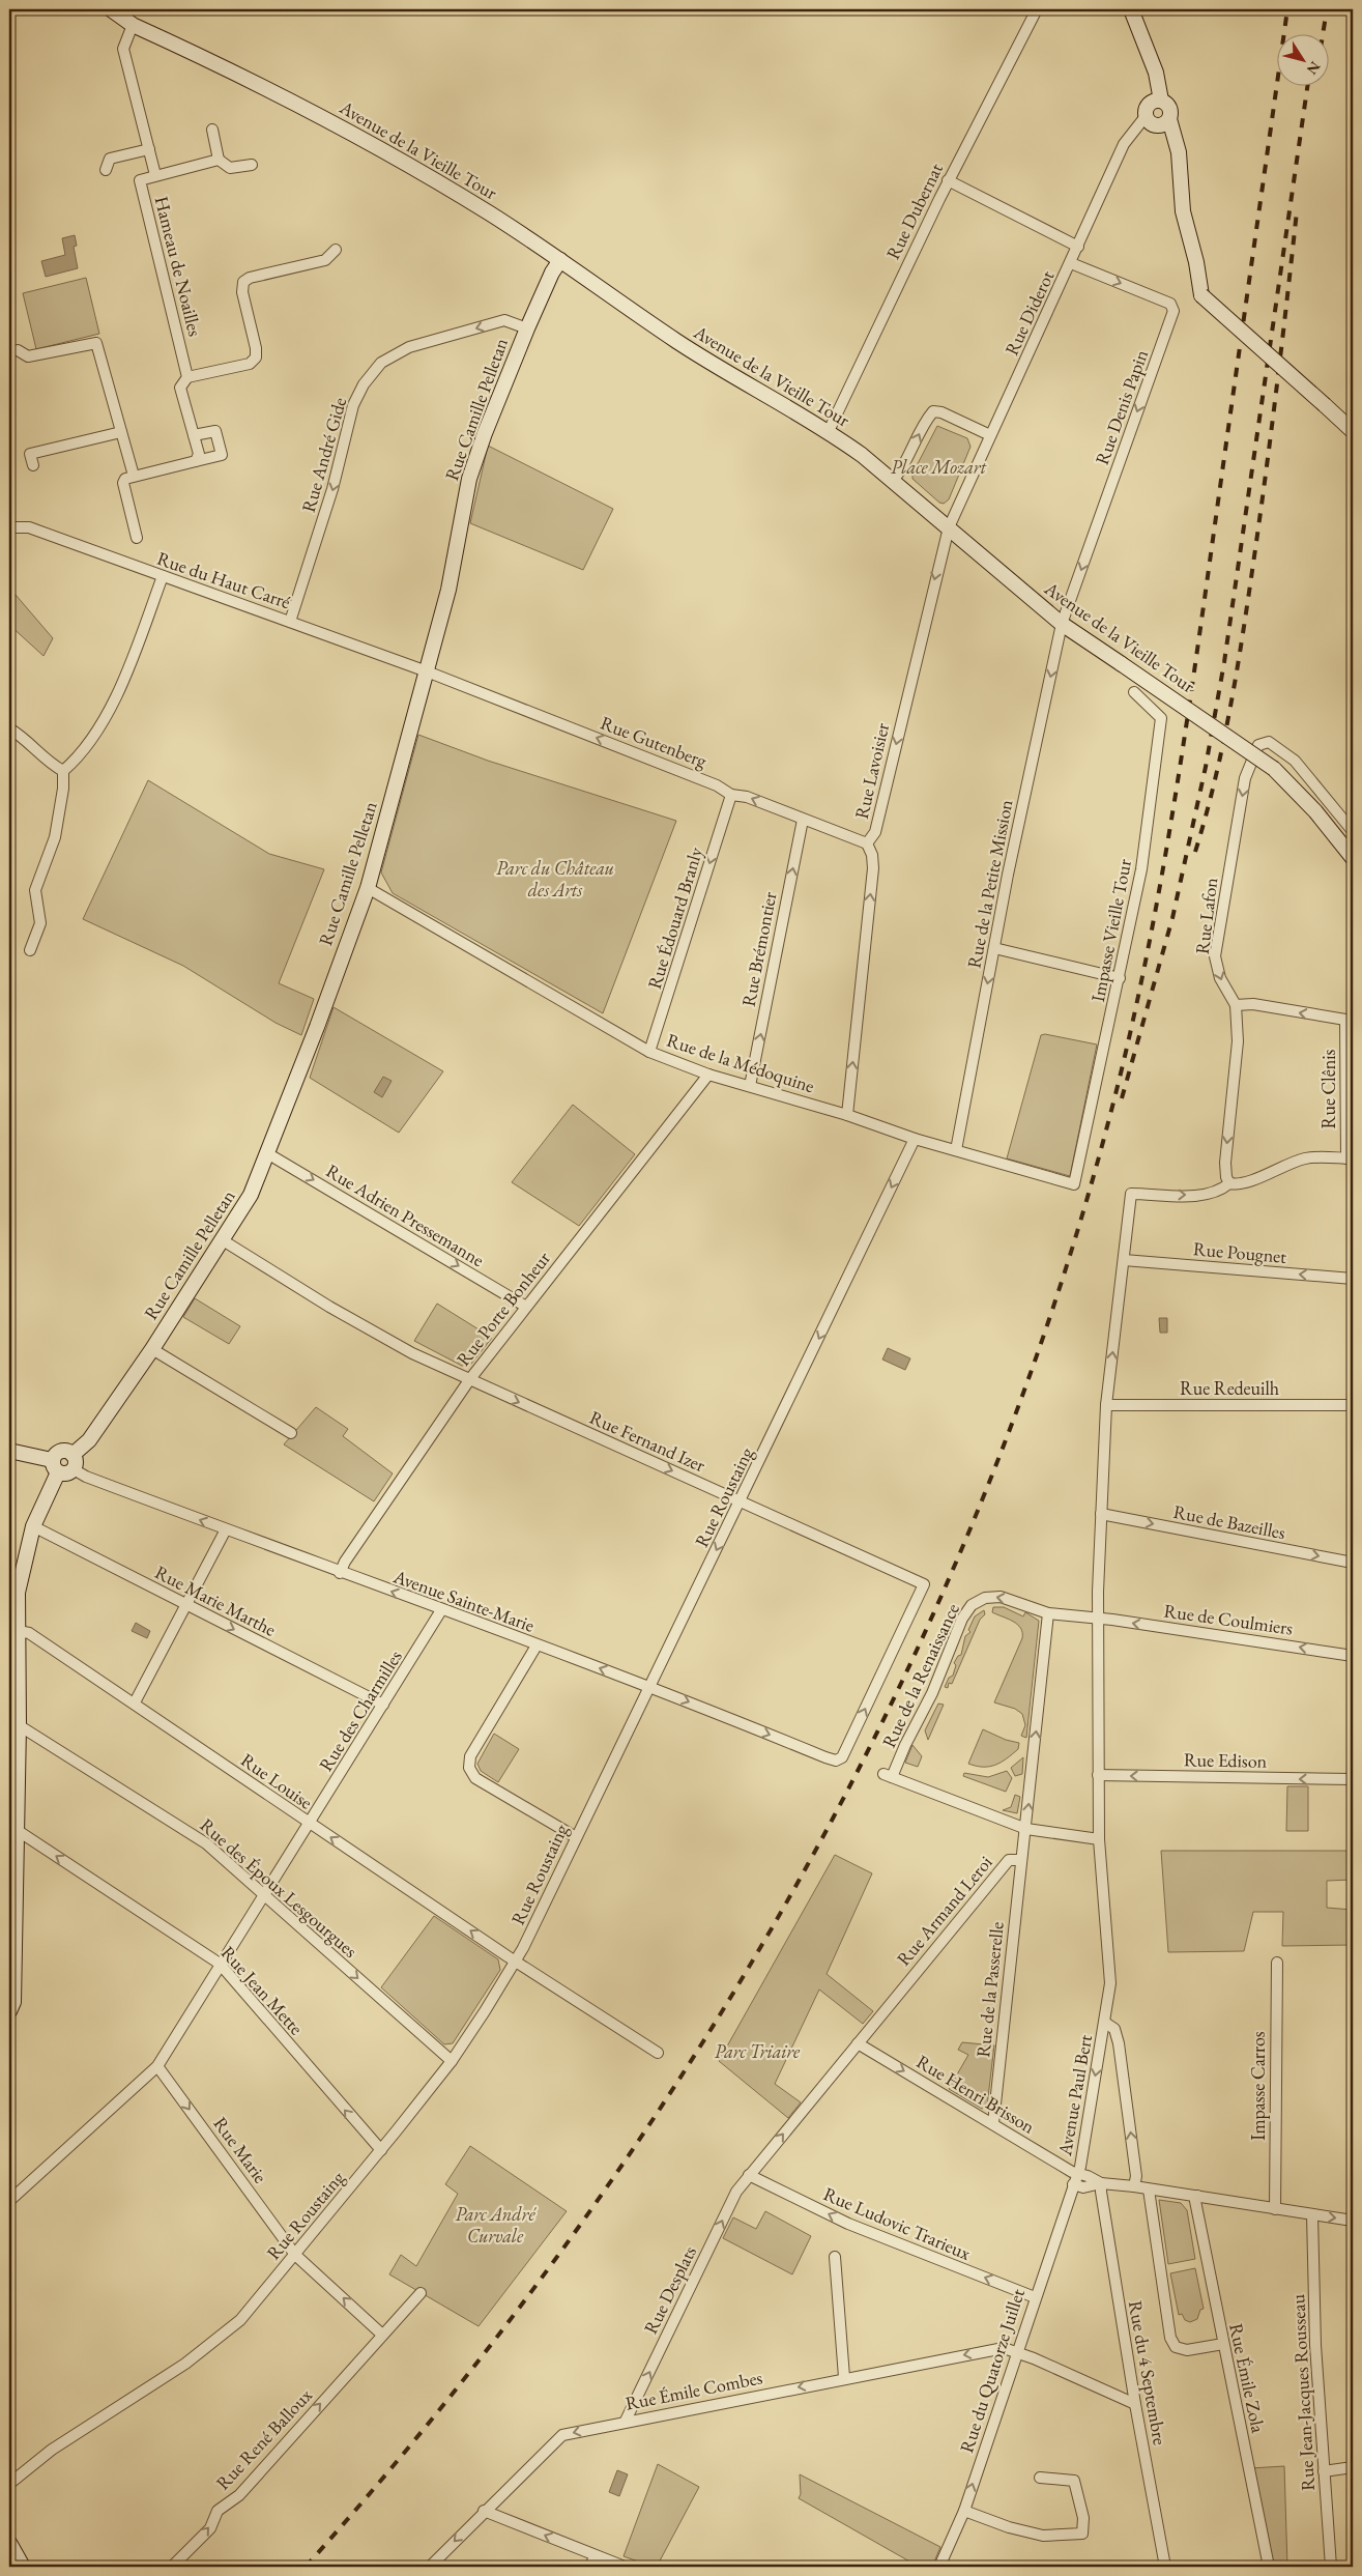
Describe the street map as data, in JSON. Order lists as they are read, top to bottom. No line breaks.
{"streets":{"street":["Avenue de la Vieille Tour","Rue Dubernat","Hameau de Noailles","Rue Diderot","Rue Denis Papin","Rue Camille Pelletan","Rue André Gide","Rue du Haut Carré","Rue Gutenberg","Rue Lavoisier","Rue de la Petite Mission","Rue Lafon","Rue Édouard Branly","Impasse Vieille Tour","Rue Brémontier","Rue de la Médoquine","Rue Clênis","Rue Adrien Pressemanne","Rue Pougnet","Rue Porte Bonheur","Rue Redeuilh","Rue Fernand Izer","Rue Roustaing","Rue de Bazeilles","Rue Marie Marthe","Avenue Sainte-Marie","Rue de Coulmiers","Rue de la Renaissance","Rue des Charmilles","Rue Edison","Rue Louise","Rue des Époux Lesgourgues","Rue Armand Leroi","Rue de la Passerelle","Rue Jean Mette","Impasse Carros","Rue Henri Brisson","Avenue Paul Bert","Rue Marie","Rue Ludovic Trarieux","Rue Desplats","Rue du Quatorze Juillet","Rue du 4 Septembre","Rue Émile Zola","Rue Émile Combes","Rue Jean-Jacques Rousseau","Rue René Balloux"]},"crossings":[["Avenue de la Vieille Tour","Rue Dubernat"],["Avenue de la Vieille Tour","Hameau de Noailles"],["Avenue de la Vieille Tour","Rue Diderot"],["Avenue de la Vieille Tour","Rue Denis Papin"],["Avenue de la Vieille Tour","Rue Camille Pelletan"],["Avenue de la Vieille Tour","Rue Lavoisier"],["Avenue de la Vieille Tour","Rue de la Petite Mission"],["Rue Diderot","Rue Denis Papin"],["Rue Diderot","Rue Lavoisier"],["Rue Denis Papin","Rue de la Petite Mission"],["Rue Camille Pelletan","Rue André Gide"],["Rue Camille Pelletan","Rue du Haut Carré"],["Rue Camille Pelletan","Rue Gutenberg"],["Rue Camille Pelletan","Rue de la Médoquine"],["Rue Camille Pelletan","Rue Adrien Pressemanne"],["Rue Camille Pelletan","Rue Fernand Izer"],["Rue Camille Pelletan","Avenue Sainte-Marie"],["Rue André Gide","Rue du Haut Carré"],["Rue du Haut Carré","Rue Gutenberg"],["Rue Gutenberg","Rue Lavoisier"],["Rue Gutenberg","Rue Édouard Branly"],["Rue Gutenberg","Rue Brémontier"],["Rue Lavoisier","Rue de la Médoquine"],["Rue de la Petite Mission","Rue de la Médoquine"],["Rue Lafon","Avenue Paul Bert"],["Rue Édouard Branly","Rue de la Médoquine"],["Impasse Vieille Tour","Rue de la Médoquine"],["Rue Brémontier","Rue de la Médoquine"],["Rue de la Médoquine","Rue Porte Bonheur"],["Rue de la Médoquine","Rue Roustaing"],["Rue Adrien Pressemanne","Rue Porte Bonheur"],["Rue Pougnet","Avenue Paul Bert"],["Rue Porte Bonheur","Rue Fernand Izer"],["Rue Porte Bonheur","Avenue Sainte-Marie"],["Rue Redeuilh","Avenue Paul Bert"],["Rue Fernand Izer","Rue Roustaing"],["Rue Fernand Izer","Avenue Sainte-Marie"],["Rue Roustaing","Avenue Sainte-Marie"],["Rue Roustaing","Rue Louise"],["Rue Roustaing","Rue des Époux Lesgourgues"],["Rue Roustaing","Rue Jean Mette"],["Rue Roustaing","Rue Marie"],["Rue de Bazeilles","Avenue Paul Bert"],["Rue Marie Marthe","Rue des Charmilles"],["Avenue Sainte-Marie","Rue des Charmilles"],["Rue de Coulmiers","Avenue Paul Bert"],["Rue de la Renaissance","Rue Armand Leroi"],["Rue des Charmilles","Rue Louise"],["Rue des Charmilles","Rue des Époux Lesgourgues"],["Rue des Charmilles","Rue Jean Mette"],["Rue des Charmilles","Rue Marie"],["Rue Edison","Avenue Paul Bert"],["Rue Armand Leroi","Rue de la Passerelle"],["Rue Armand Leroi","Rue Henri Brisson"],["Rue Armand Leroi","Rue Ludovic Trarieux"],["Rue Armand Leroi","Rue Desplats"],["Rue de la Passerelle","Rue Henri Brisson"],["Rue Henri Brisson","Avenue Paul Bert"],["Rue Henri Brisson","Rue du Quatorze Juillet"],["Avenue Paul Bert","Rue du Quatorze Juillet"],["Rue Ludovic Trarieux","Rue Desplats"],["Rue Ludovic Trarieux","Rue du Quatorze Juillet"],["Rue Desplats","Rue Émile Combes"],["Rue du Quatorze Juillet","Rue Émile Combes"]],"one_way":["Rue Denis Papin","Rue André Gide","Rue Gutenberg","Rue de la Petite Mission","Rue Édouard Branly","Rue Brémontier","Rue Adrien Pressemanne","Rue Pougnet","Rue Roustaing","Rue de Bazeilles","Rue Marie Marthe","Rue de Coulmiers","Rue Edison","Rue des Époux Lesgourgues","Rue Armand Leroi","Rue Jean Mette","Rue Henri Brisson","Rue Marie","Rue Ludovic Trarieux","Rue Desplats","Rue du Quatorze Juillet","Rue Émile Combes","Rue René Balloux"],"parks":["Place Mozart","Parc du Château des Arts","Parc Triaire","Parc André Curvale"],"north":"bottom right"}
